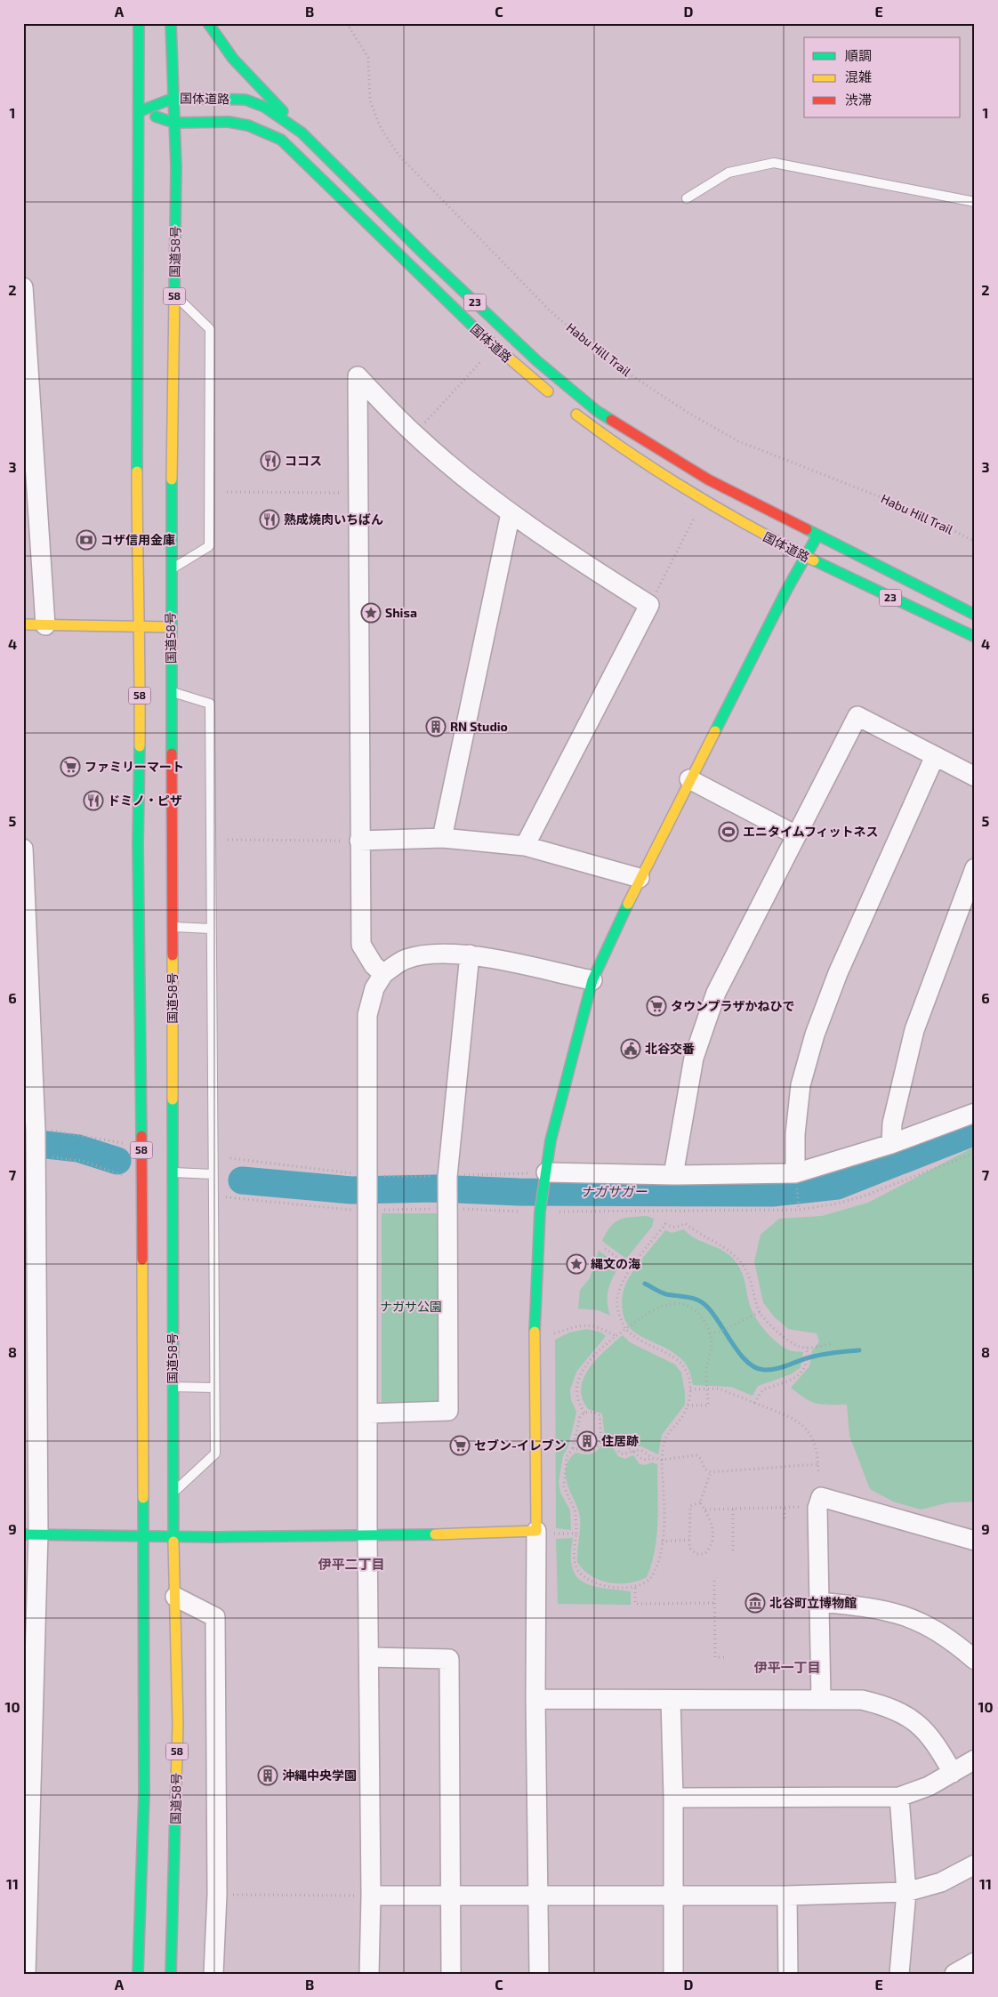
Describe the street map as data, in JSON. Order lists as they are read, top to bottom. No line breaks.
{"streets":{"main road":["国体道路","国道58号","58","23"],"path":["Habu Hill Trail"]},"crossings":[["国体道路","国道58号"],["国体道路","58"]],"districts":["伊平二丁目","伊平一丁目"],"water":["ナガサガー"],"parks":["ナガサ公園"],"places":{"restaurant":["ココス","熟成焼肉いちばん","ドミノ・ピザ"],"bank":["コザ信用金庫"],"place":["Shisa","縄文の海"],"building":["RN Studio","住居跡","沖縄中央学園"],"supermarket":["ファミリーマート","タウンプラザかねひで","セブン-イレブン"],"sports":["エニタイムフィットネス"],"public building":["北谷交番"],"museum":["北谷町立博物館"]},"legend":["順調","混雑","渋滞"],"grid":{"columns":["A","B","C","D","E"],"rows":["1","2","3","4","5","6","7","8","9","10","11"]}}
